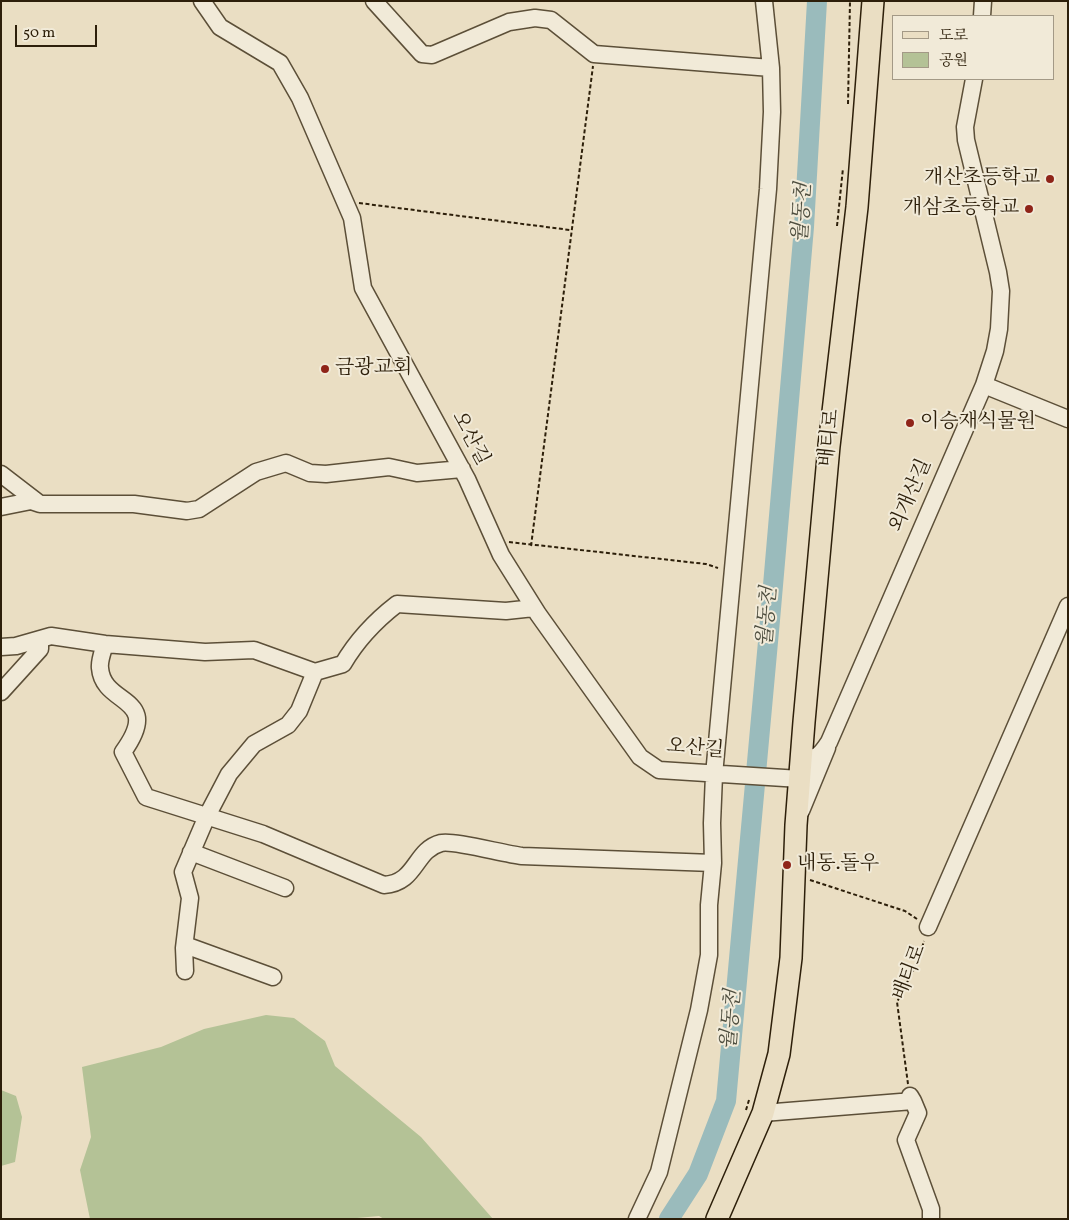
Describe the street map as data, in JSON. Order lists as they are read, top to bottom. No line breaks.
{"streets":{"main road":["배티로"],"street":["오산길","외개산길"]},"crossings":[["배티로","오산길"],["배티로","외개산길"]],"water":["월동천"],"places":["개산초등학교","개삼초등학교","금광교회","이승재식물원","내동.돌우"],"legend":["도로","공원"],"scale_bar":"50 m"}
